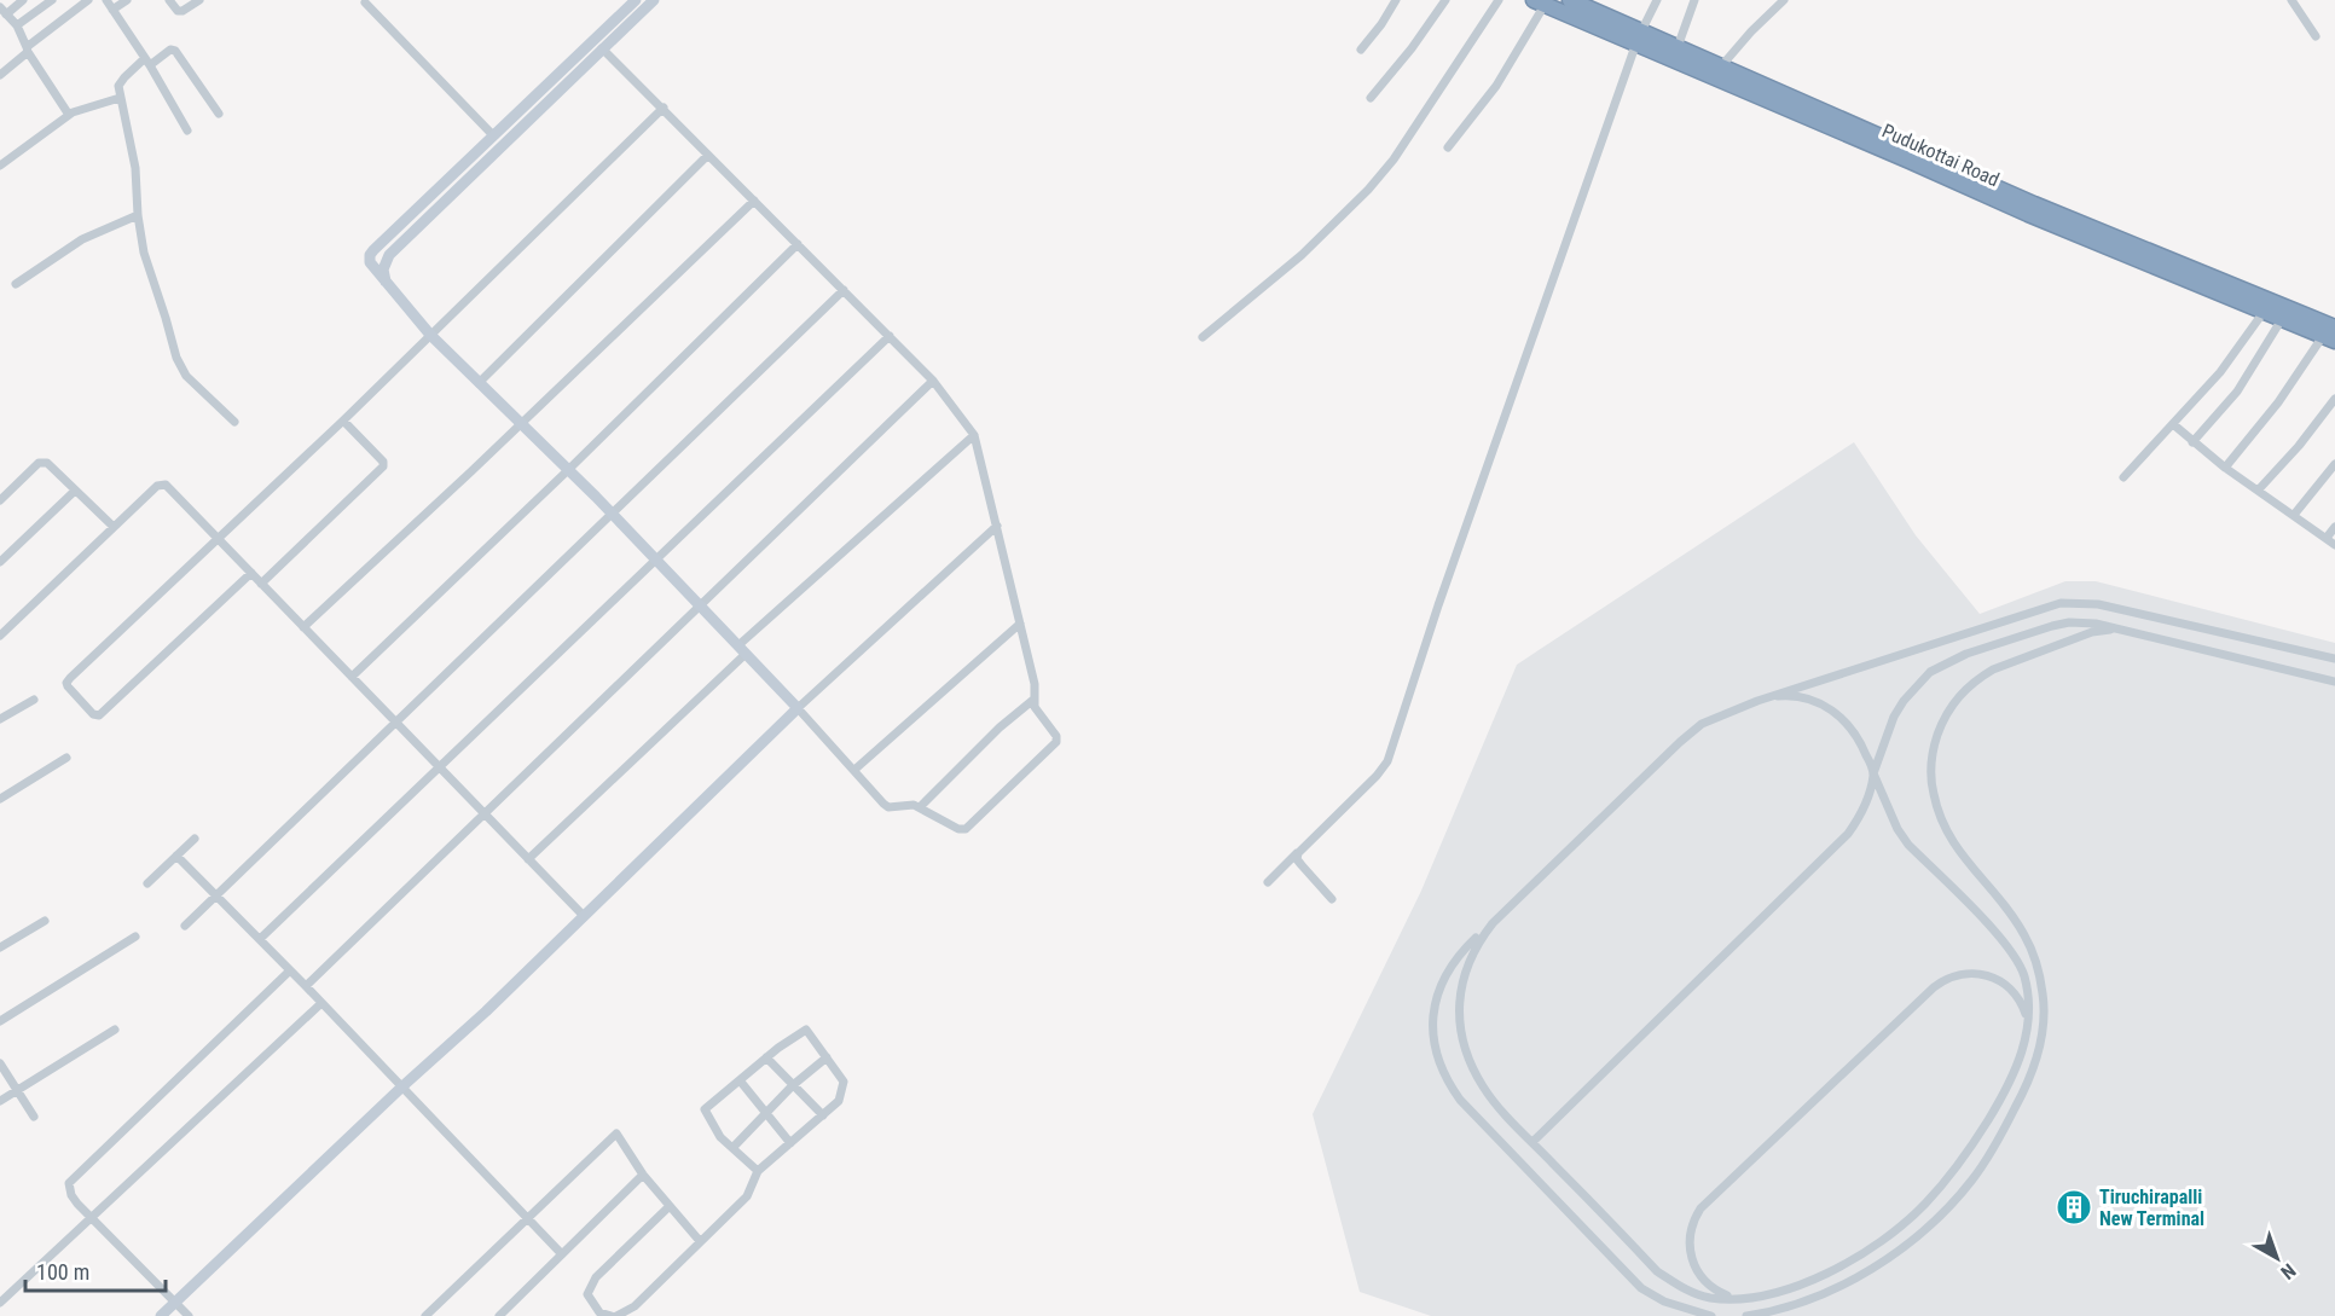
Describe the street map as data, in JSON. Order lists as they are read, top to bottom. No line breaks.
{"streets":{"highway":["Pudukottai Road"]},"places":{"building":["Tiruchirapalli New Terminal"]},"scale_bar":"100 m","north":"bottom right"}
